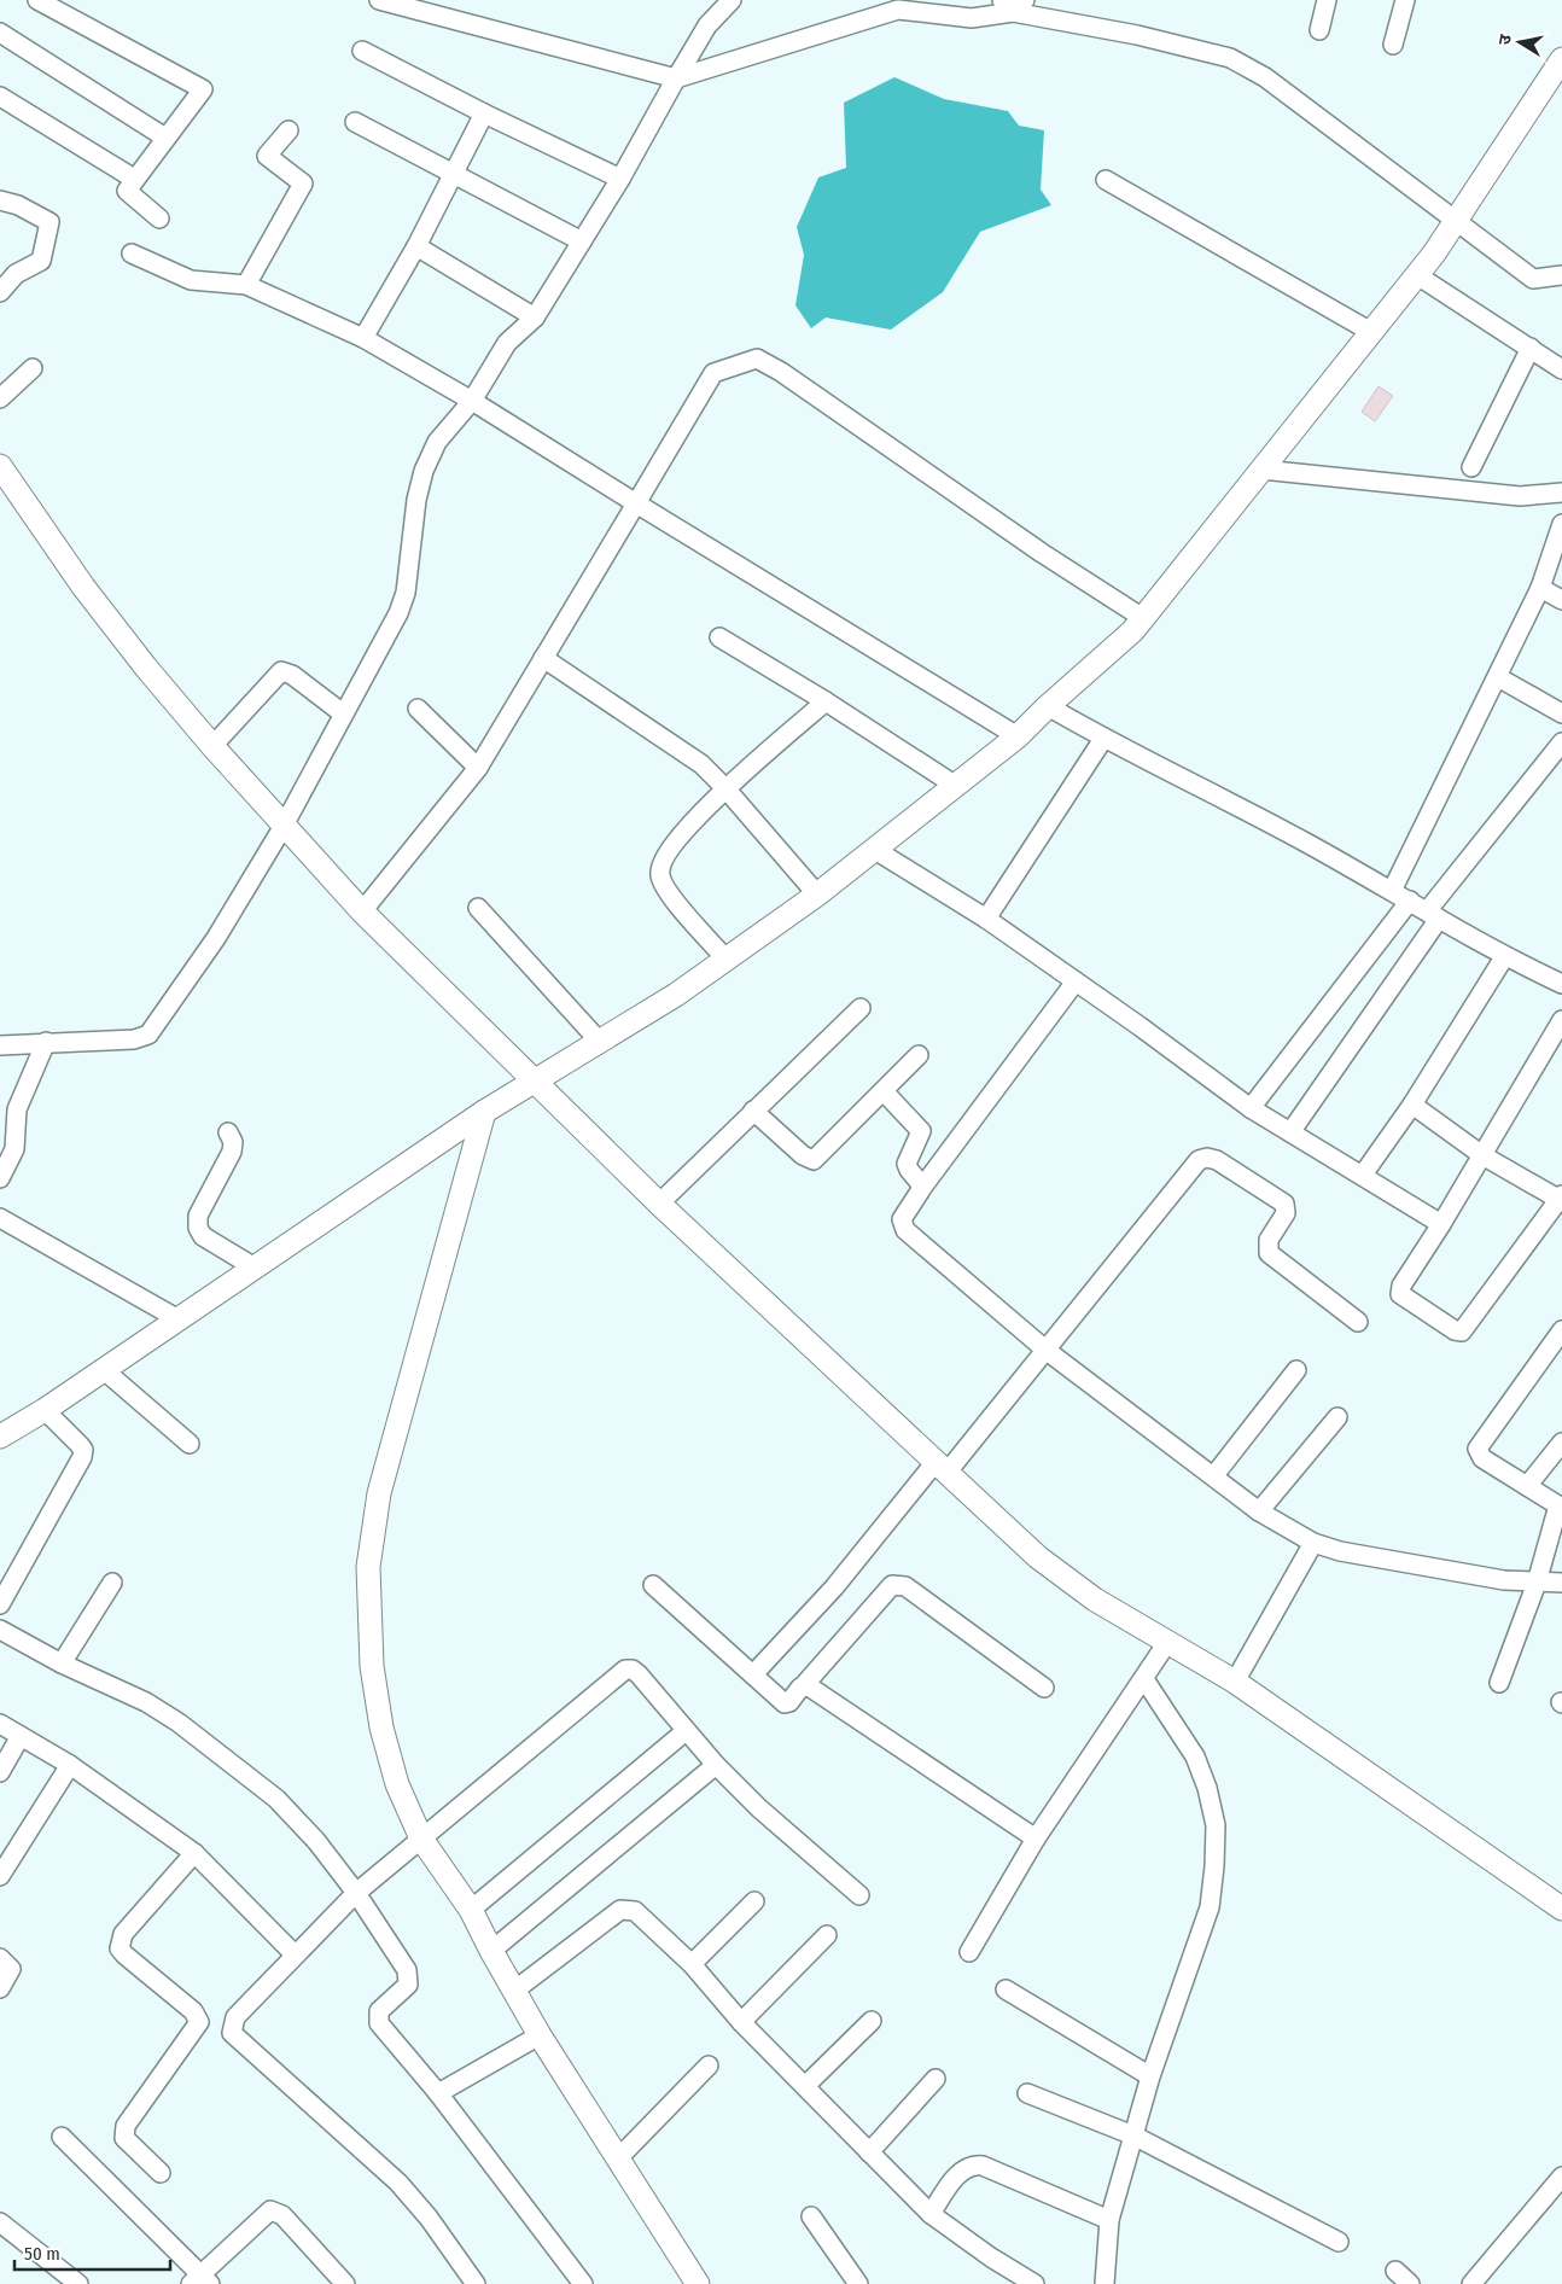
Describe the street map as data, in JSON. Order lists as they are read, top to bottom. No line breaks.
{"scale_bar":"50 m","north":"left"}
